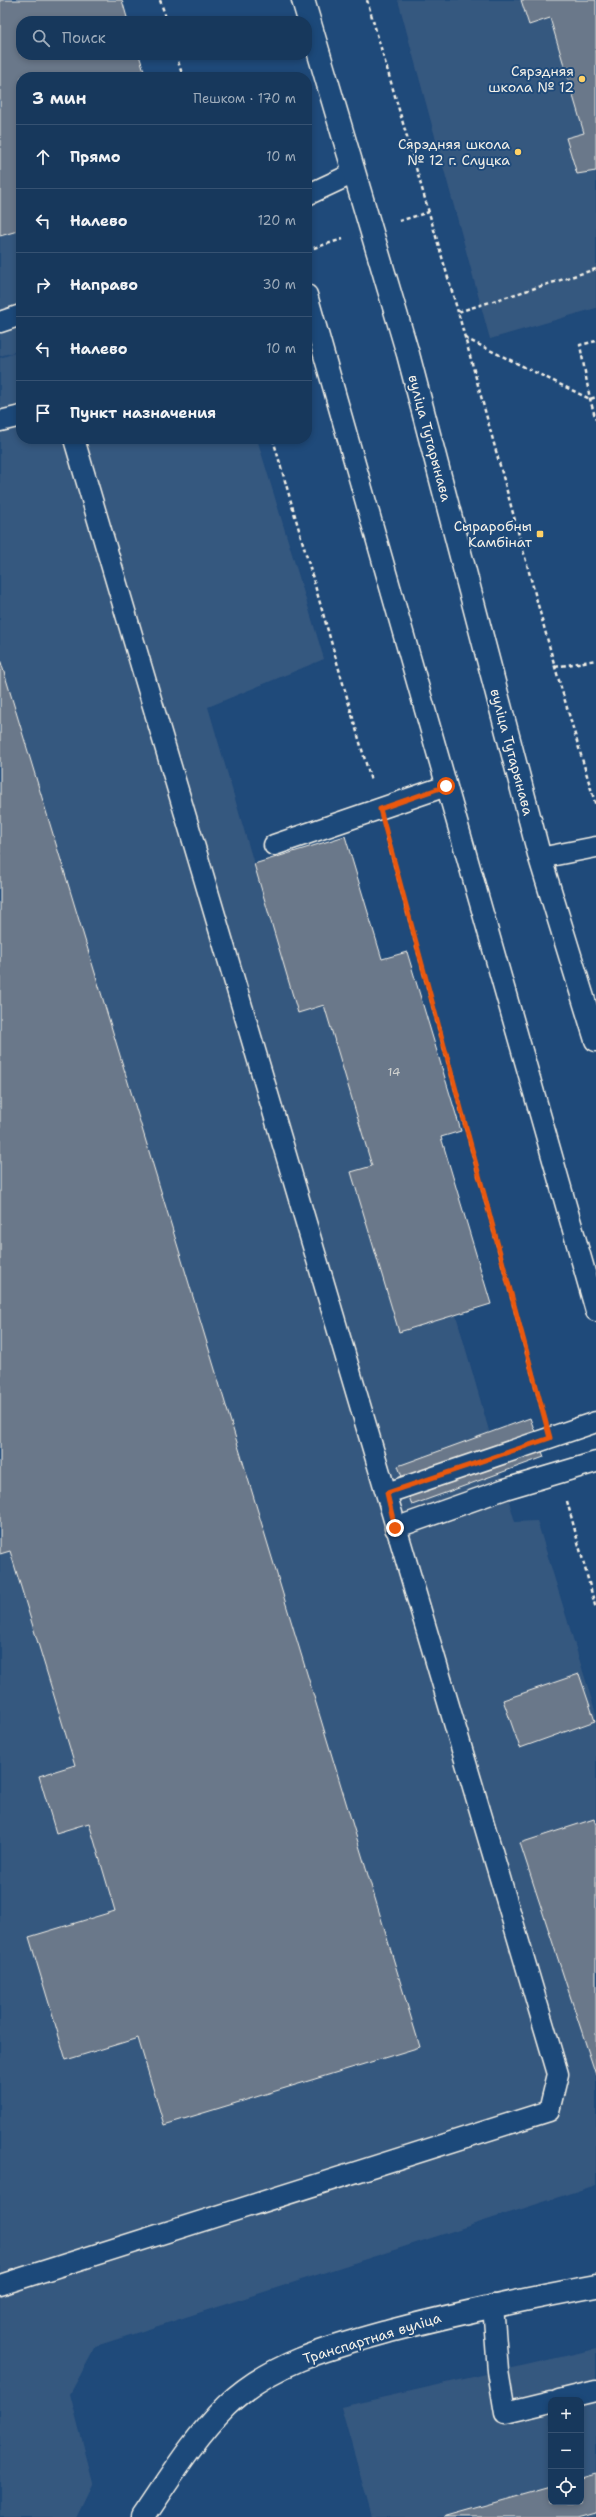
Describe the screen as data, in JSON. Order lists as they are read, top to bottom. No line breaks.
{"streets":{"street":["вуліца Тутарынава","Транспартная вуліца"]},"places":{"other":["Сярэдняя школа № 12","Сярэдняя школа № 12 г. Слуцка"],"transit":["Сыраробны Камбінат"]},"house_numbers":["14"],"page":{"search":"Поиск","heading":["3 мин","Пешком · 170 m"],"list":[["Прямо","10 m"],["Налево","120 m"],["Направо","30 m"],["Налево","10 m"],"Пункт назначения"],"map_buttons":["+","−"]}}
